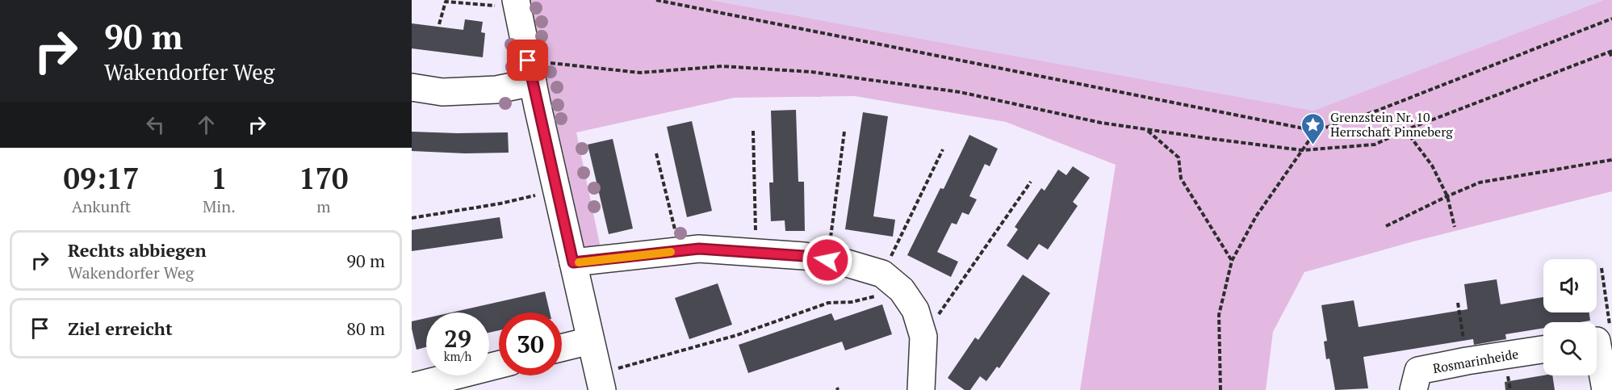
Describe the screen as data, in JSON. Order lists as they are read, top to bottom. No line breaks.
{"streets":{"street":["Rosmarinheide"]},"places":{"place":["Grenzstein Nr. 10 Herrschaft Pinneberg"]},"page":{"turn":["90 m","Wakendorfer Weg"],"eta":["09:17","Ankunft","1","Min.","170","m"],"list":[{"name":"Rechts abbiegen","note":"Wakendorfer Weg","value":"90 m"},{"name":"Ziel erreicht","value":"80 m"}],"speed":"29 km/h","limit":"30"}}
